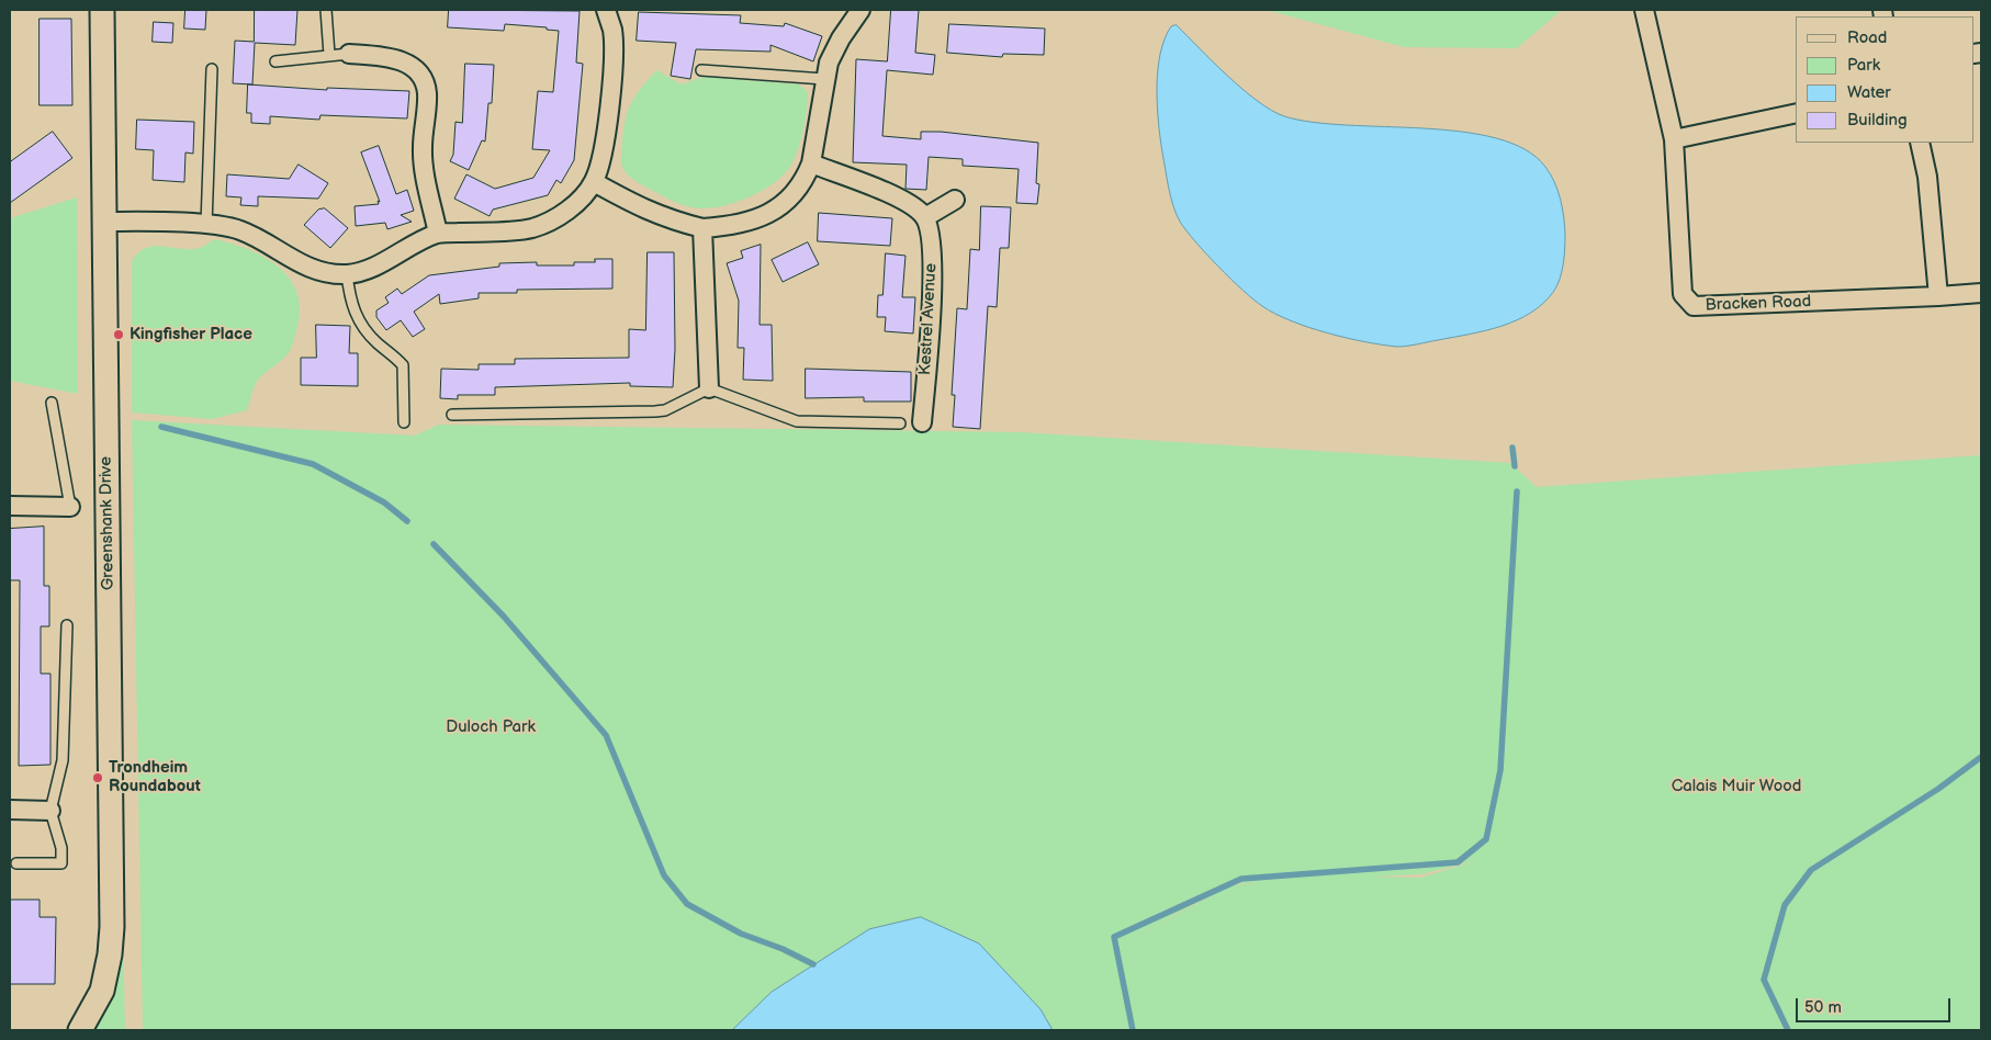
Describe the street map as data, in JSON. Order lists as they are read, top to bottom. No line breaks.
{"streets":{"street":["Bracken Road","Kestrel Avenue","Greenshank Drive"]},"parks":["Duloch Park","Calais Muir Wood"],"places":["Kingfisher Place","Trondheim Roundabout"],"legend":["Road","Park","Water","Building"],"scale_bar":"50 m"}
